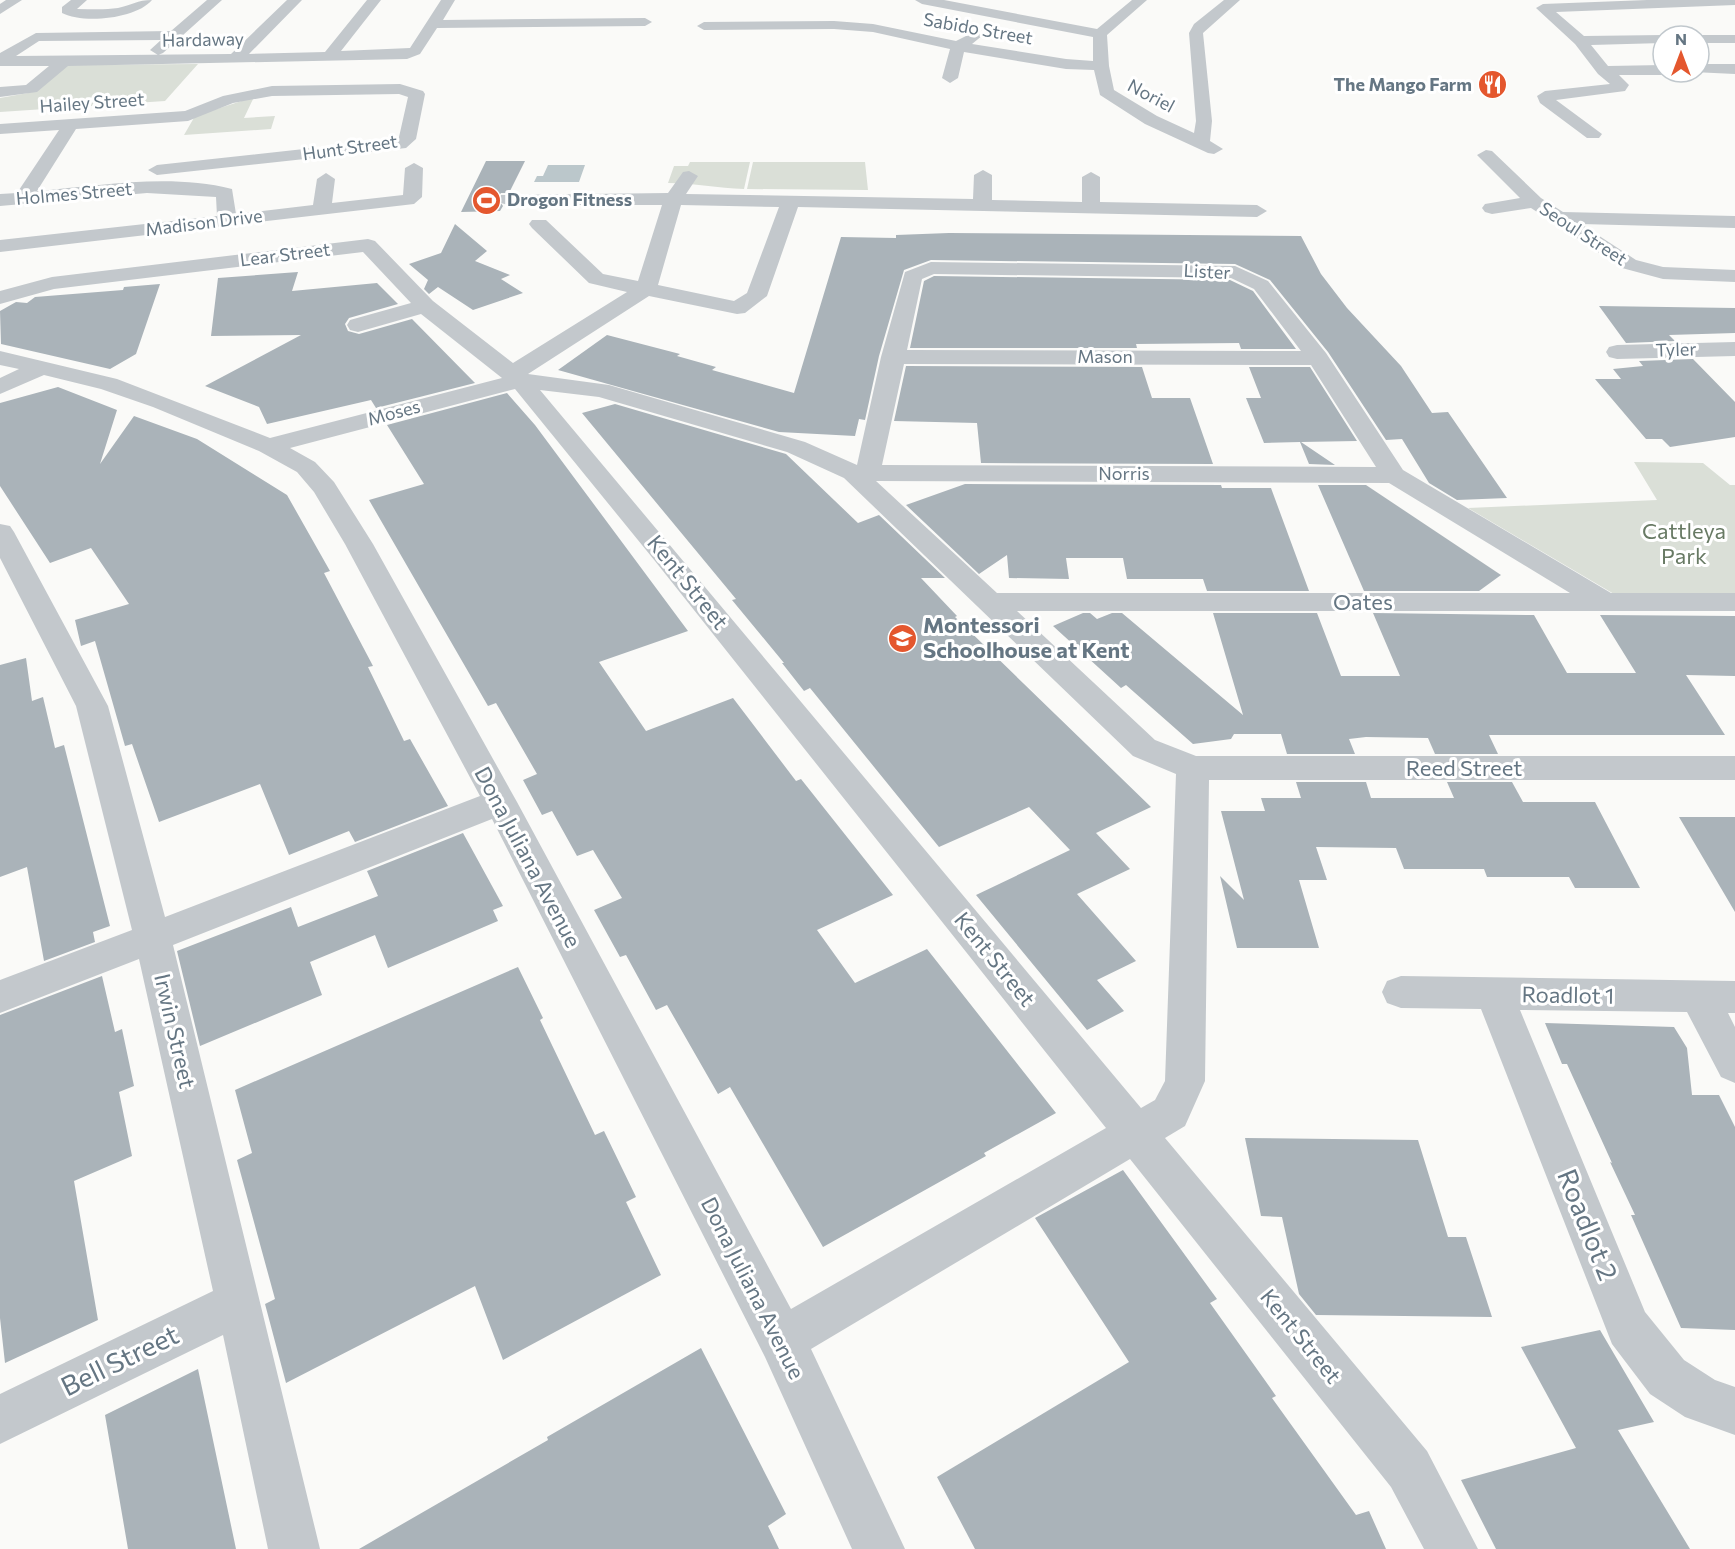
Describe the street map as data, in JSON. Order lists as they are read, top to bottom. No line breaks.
{"streets":{"street":["Sabido Street","Hardaway","Noriel","Hailey Street","Hunt Street","Holmes Street","Madison Drive","Seoul Street","Lear Street","Lister","Tyler","Mason","Moses","Norris","Kent Street","Oates","Reed Street","Dona Juliana Avenue","Roadlot 1","Irwin Street","Roadlot 2","Bell Street"]},"crossings":[["Sabido Street","Noriel"],["Hailey Street","Hunt Street"],["Holmes Street","Madison Drive"],["Lear Street","Moses"],["Lear Street","Kent Street"],["Lister","Mason"],["Lister","Norris"],["Lister","Oates"],["Moses","Kent Street"],["Moses","Dona Juliana Avenue"],["Roadlot 1","Roadlot 2"],["Irwin Street","Bell Street"]],"parks":["Cattleya Park"],"places":{"restaurant":["The Mango Farm"],"sports":["Drogon Fitness"],"school or university":["Montessori Schoolhouse at Kent"]},"north":"top"}
